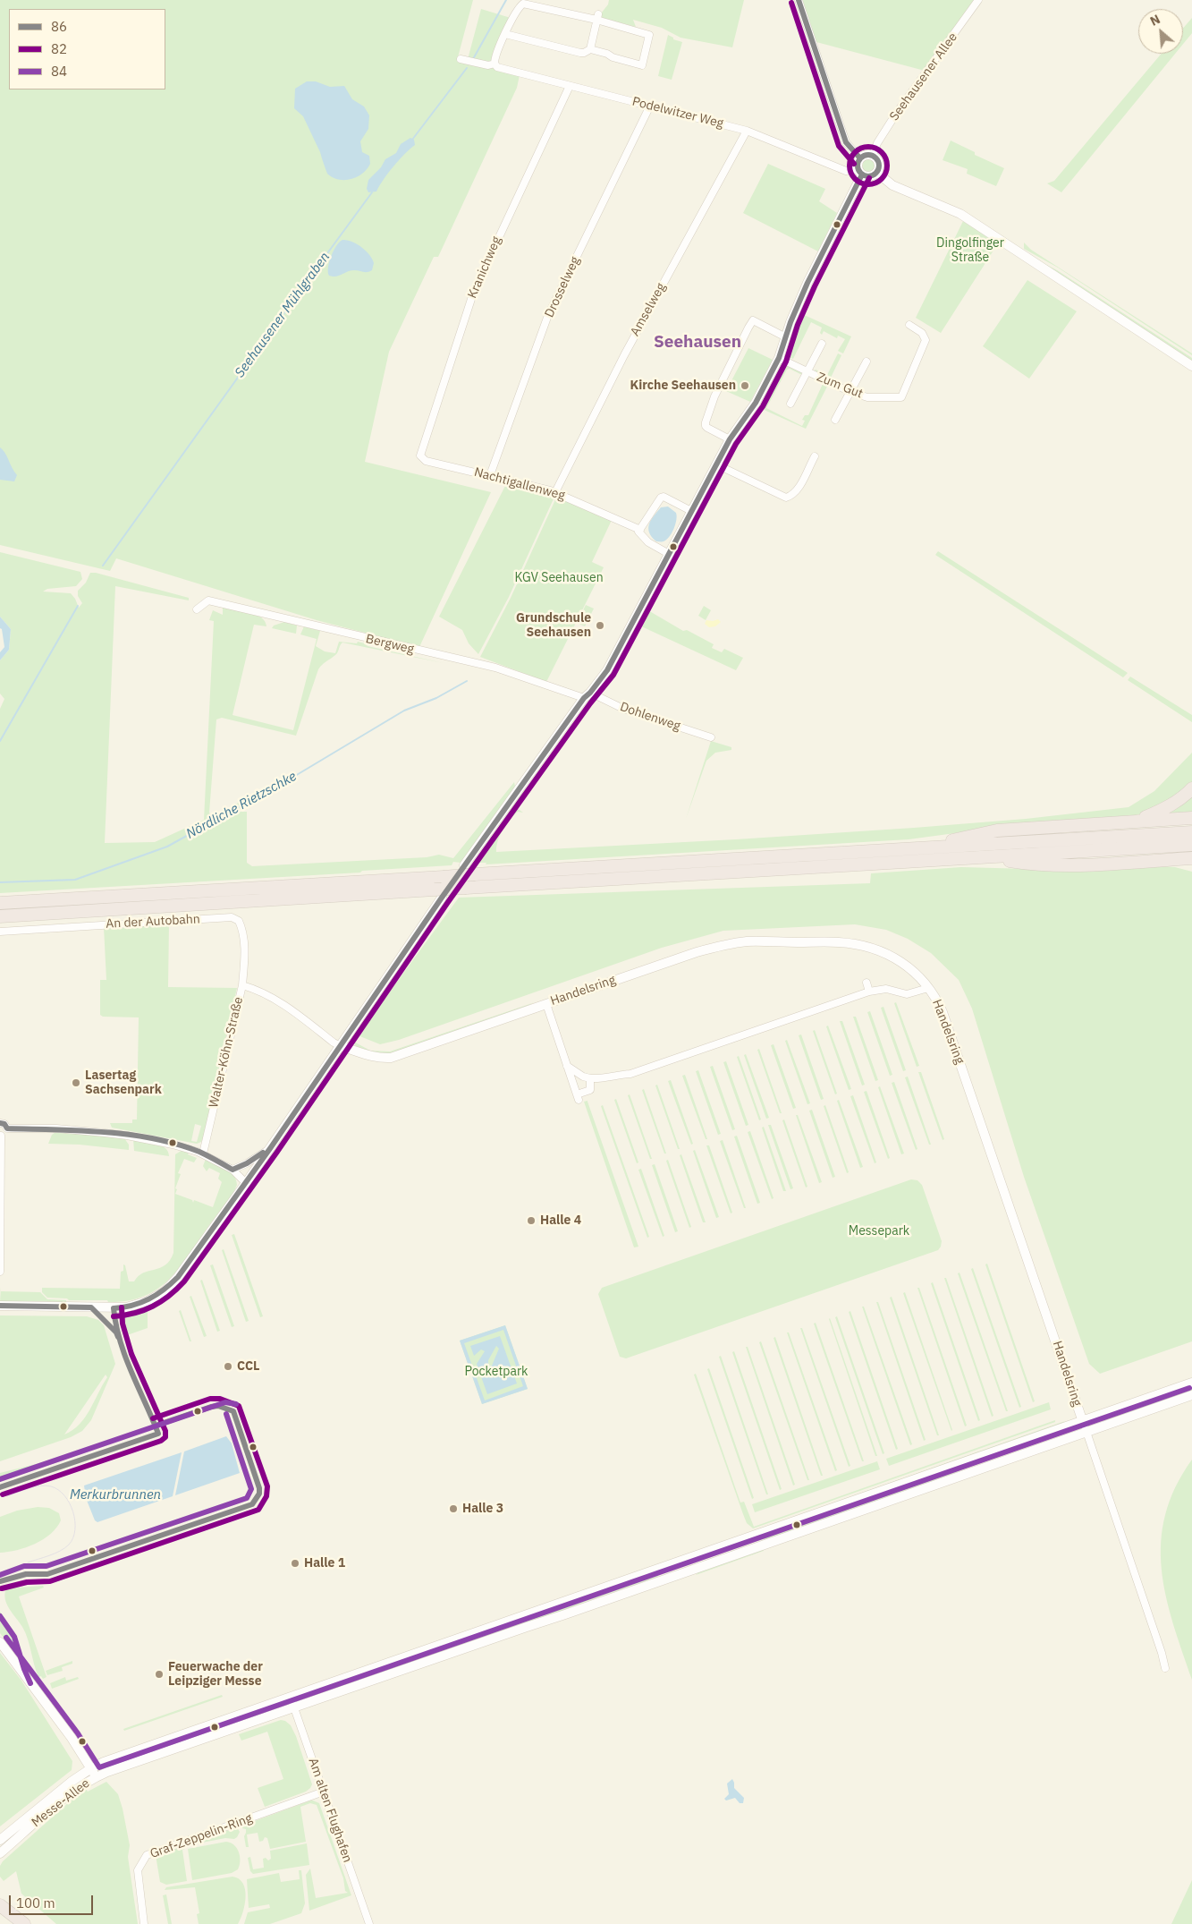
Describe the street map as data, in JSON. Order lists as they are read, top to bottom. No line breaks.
{"streets":{"main road":["Handelsring","Messe-Allee"],"street":["Seehausener Allee","Podelwitzer Weg","Kranichweg","Drosselweg","Amselweg","Zum Gut","Nachtigallenweg","Bergweg","Dohlenweg","An der Autobahn","Walter-Köhn-Straße","Am alten Flughafen","Graf-Zeppelin-Ring"]},"crossings":[["Seehausener Allee","Podelwitzer Weg"],["Podelwitzer Weg","Kranichweg"],["Podelwitzer Weg","Drosselweg"],["Podelwitzer Weg","Amselweg"],["Kranichweg","Nachtigallenweg"],["Drosselweg","Nachtigallenweg"],["Amselweg","Nachtigallenweg"],["Bergweg","Dohlenweg"],["An der Autobahn","Walter-Köhn-Straße"],["Handelsring","Walter-Köhn-Straße"],["Handelsring","Messe-Allee"],["Messe-Allee","Am alten Flughafen"],["Am alten Flughafen","Graf-Zeppelin-Ring"]],"districts":["Seehausen"],"water":["Seehausener Mühlgraben","Nördliche Rietzschke","Merkurbrunnen"],"parks":["Dingolfinger Straße","KGV Seehausen","Messepark","Pocketpark"],"places":["Kirche Seehausen","Grundschule Seehausen","Lasertag Sachsenpark","Halle 4","CCL","Halle 3","Halle 1","Feuerwache der Leipziger Messe"],"lines":["transit line 86","transit line 82","transit line 84"],"legend":["86","82","84"],"scale_bar":"100 m","north":"top left"}
